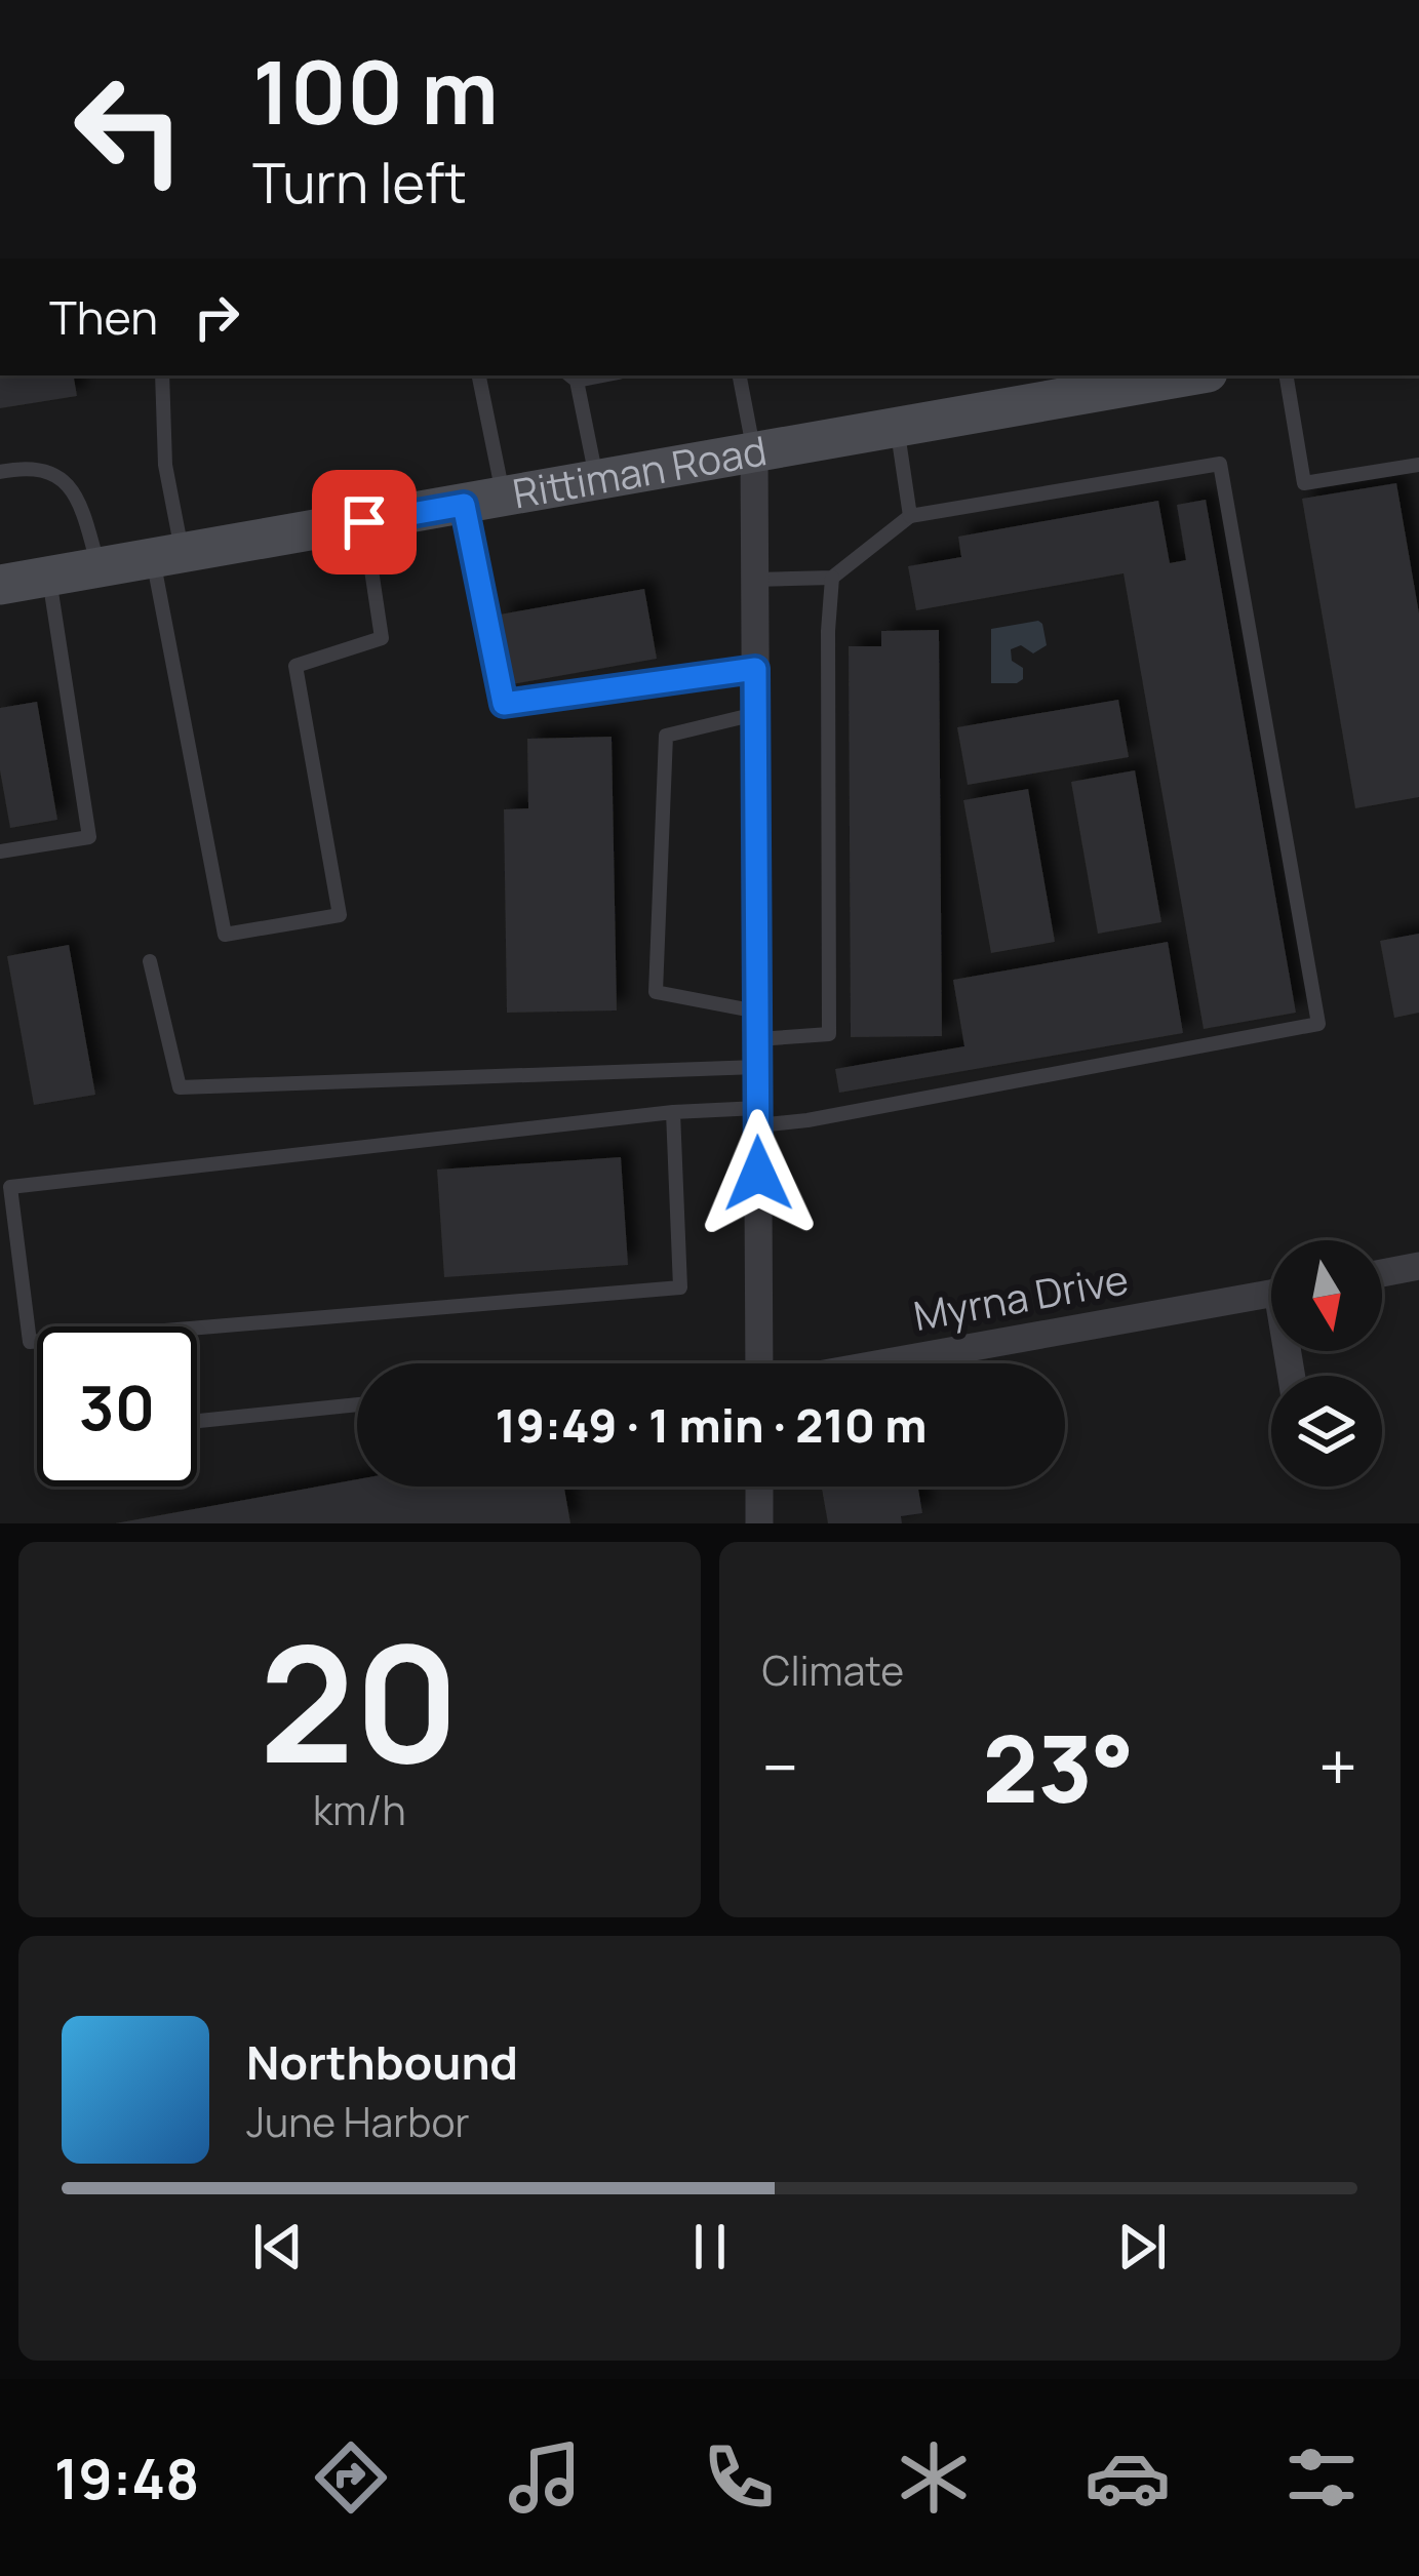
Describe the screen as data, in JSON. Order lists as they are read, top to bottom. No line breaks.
{"streets":{"main road":["Rittiman Road"],"street":["Myrna Drive"]},"north":"bottom","page":{"turn":["100 m","Turn left"],"then":"Then","limit":"30","trip":"19:49 · 1 min · 210 m","tile":[["20","km/h"],"Climate"],"heat":["−","23°","+"],"song":["Northbound","June Harbor"],"tabs":"19:48"}}
